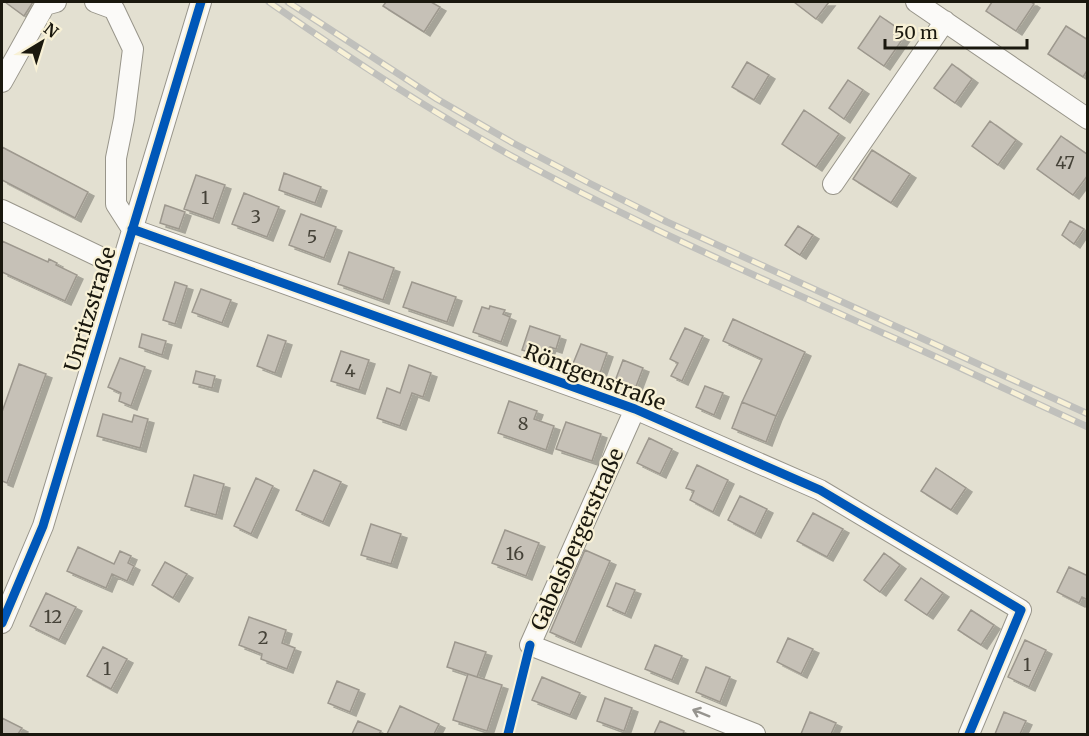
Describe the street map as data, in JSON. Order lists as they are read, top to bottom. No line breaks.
{"streets":{"street":["Unritzstraße","Röntgenstraße","Gabelsbergerstraße"]},"crossings":[["Unritzstraße","Röntgenstraße"],["Röntgenstraße","Gabelsbergerstraße"]],"house_numbers":["47","1","3","5","4","8","16","12","2","1","1"],"scale_bar":"50 m","north":"top right"}
